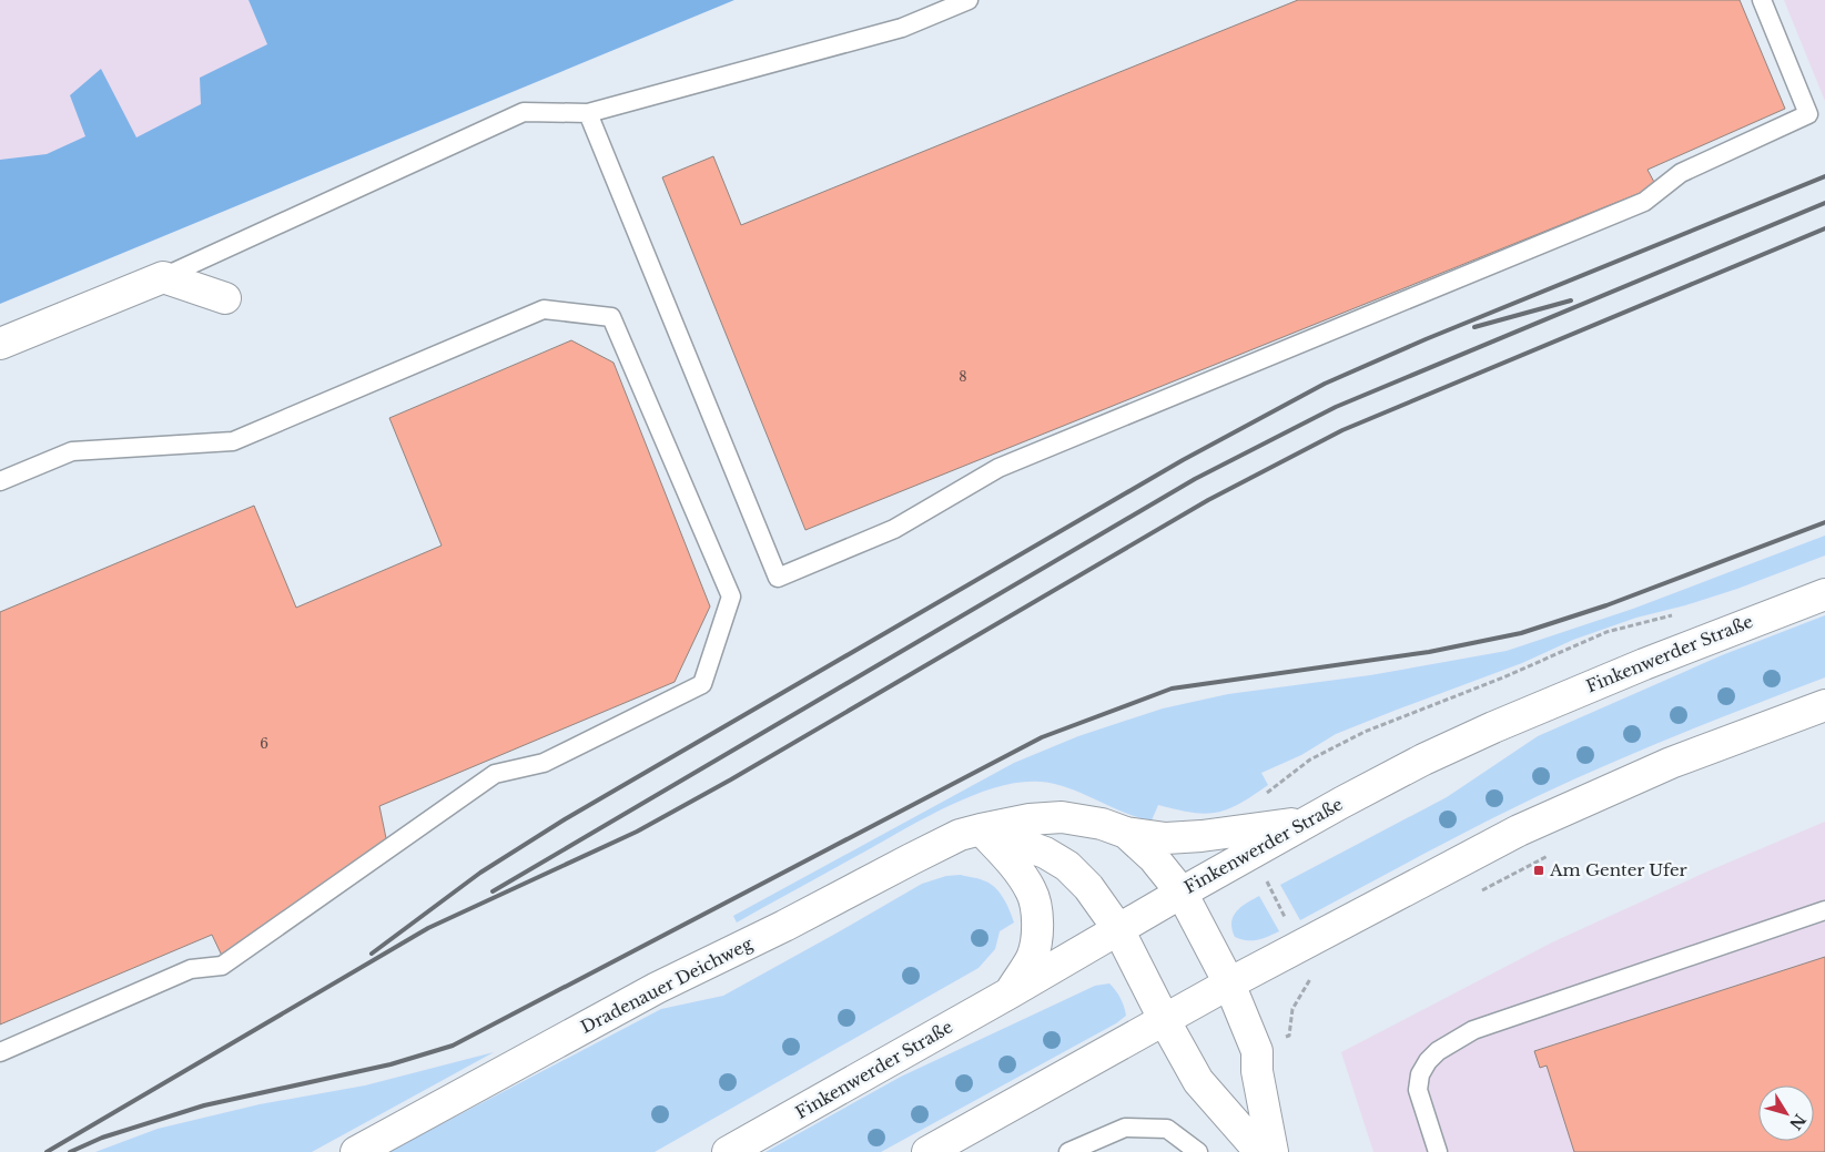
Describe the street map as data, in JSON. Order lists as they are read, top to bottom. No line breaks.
{"streets":{"main road":["Finkenwerder Straße","Dradenauer Deichweg"]},"crossings":[["Finkenwerder Straße","Dradenauer Deichweg"]],"places":{"transit":["Am Genter Ufer"]},"house_numbers":["8","6"],"north":"bottom right"}
